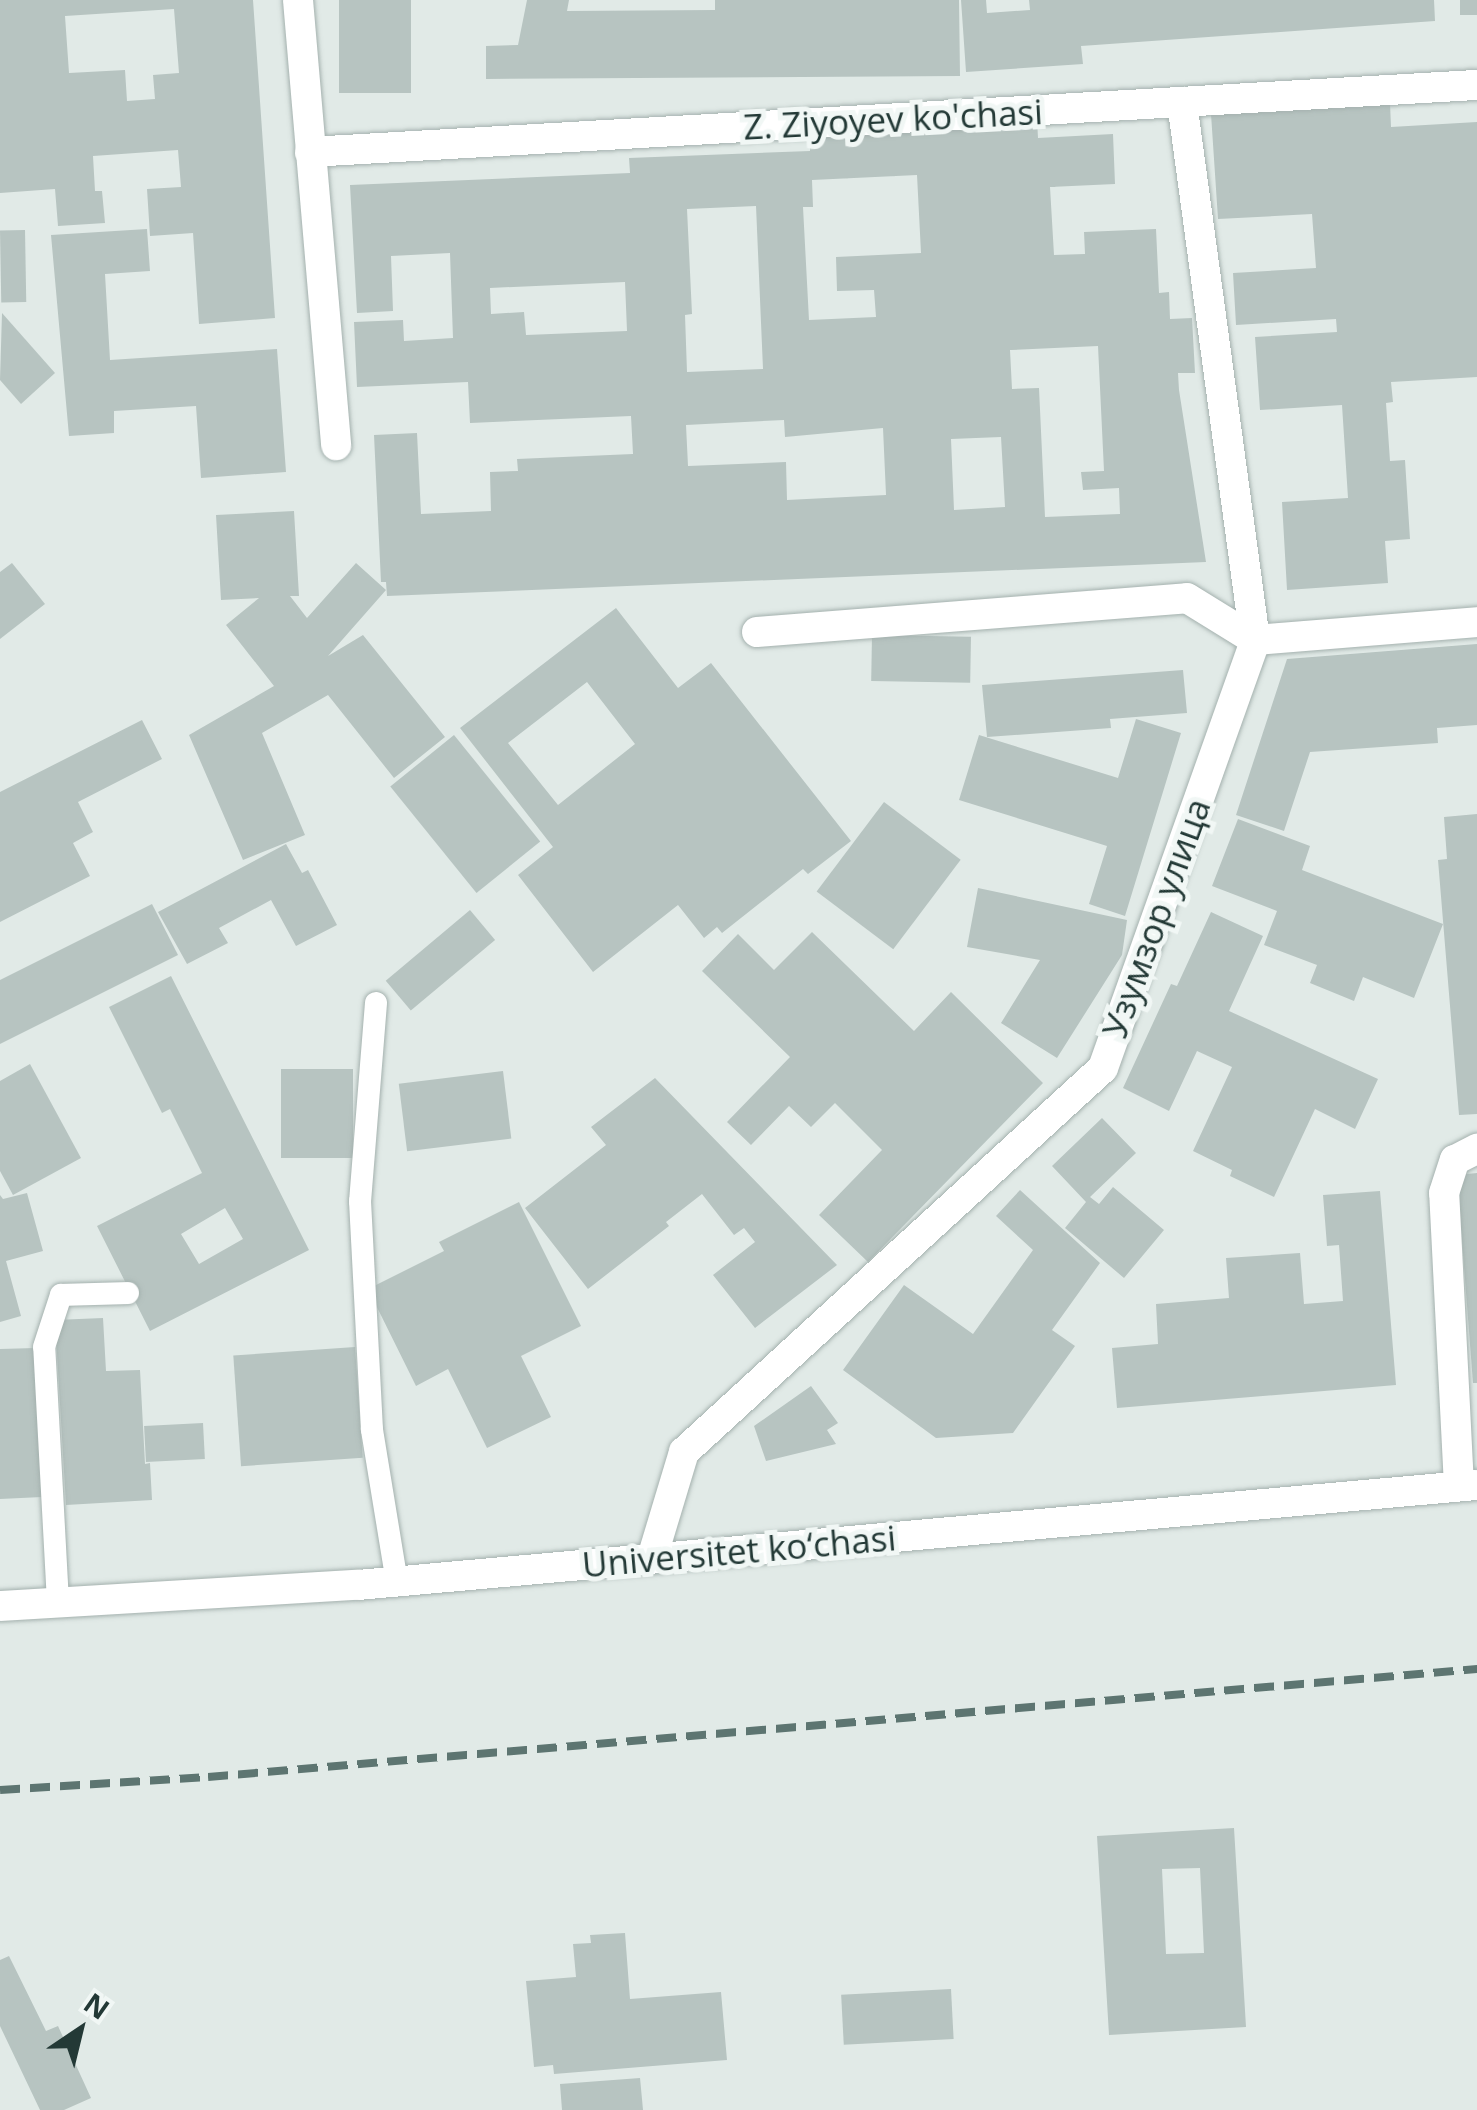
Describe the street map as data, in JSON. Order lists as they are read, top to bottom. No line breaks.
{"streets":{"street":["Z. Ziyoyev ko'chasi","Узумзор улица","Universitet kо‘chasi"]},"crossings":[["Z. Ziyoyev ko'chasi","Узумзор улица"],["Узумзор улица","Universitet kо‘chasi"]],"north":"top right"}
